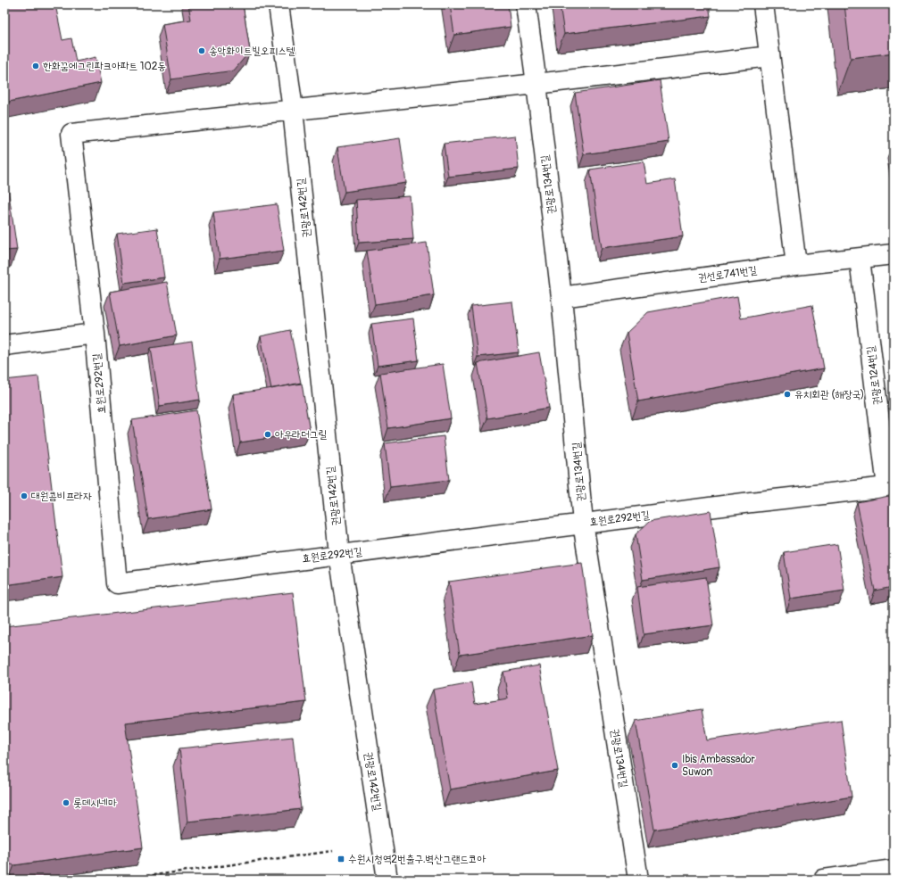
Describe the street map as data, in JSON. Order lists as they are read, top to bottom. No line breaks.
{"streets":{"street":["권광로134번길","권광로142번길","권선로741번길","권광로124번길","효원로292번길"]},"crossings":[["권광로134번길","권선로741번길"],["권광로134번길","효원로292번길"],["권광로142번길","효원로292번길"],["권선로741번길","권광로124번길"],["권광로124번길","효원로292번길"]],"places":{"other":["송악화이트빌오피스텔","한화꿈에그린파크아파트 102동","유치회관 (해장국)","아우라더그릴","대원콤비프라자","Ibis Ambassador Suwon","롯데시네마"],"transit":["수원시청역2번출구.벽산그랜드코아"]}}
